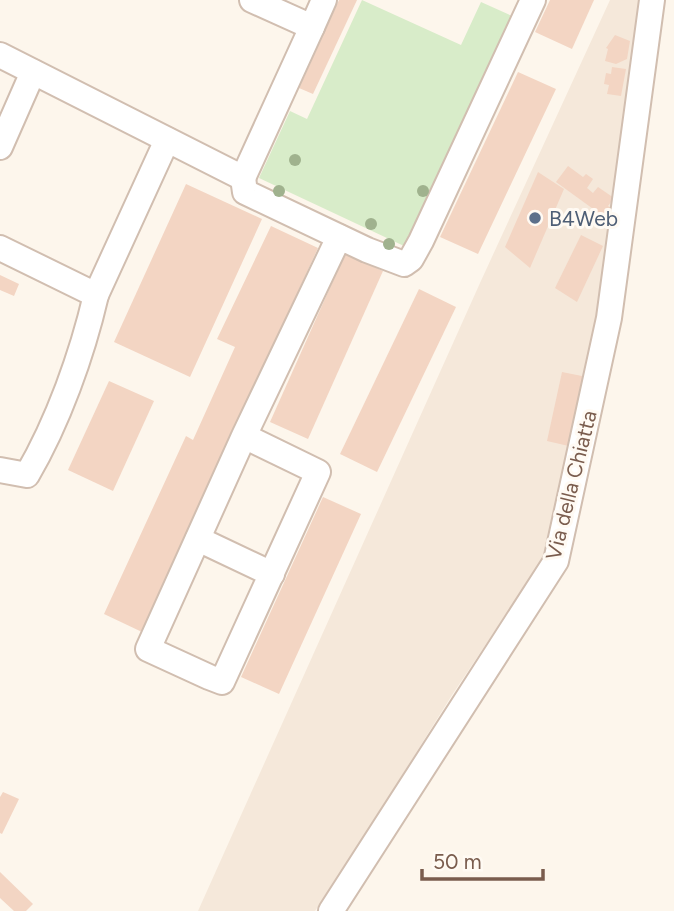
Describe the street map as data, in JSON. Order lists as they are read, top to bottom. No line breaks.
{"streets":{"street":["Via della Chiatta"]},"places":["B4Web"],"scale_bar":"50 m"}
